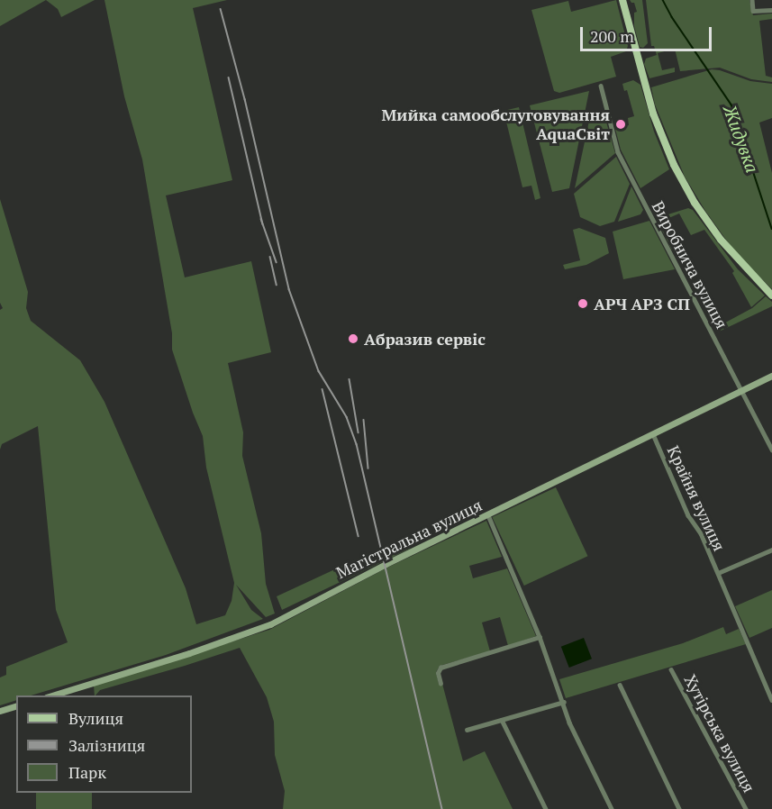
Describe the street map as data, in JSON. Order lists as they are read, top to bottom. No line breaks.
{"streets":{"street":["Виробнича вулиця","Крайня вулиця","Магістральна вулиця","Хутірська вулиця"]},"crossings":[["Виробнича вулиця","Магістральна вулиця"],["Крайня вулиця","Магістральна вулиця"]],"water":["Жидувка"],"places":["Мийка самообслуговування AquaСвіт","АРЧ АРЗ СП","Абразив сервіс"],"legend":["Вулиця","Залізниця","Парк"],"scale_bar":"200 m"}
